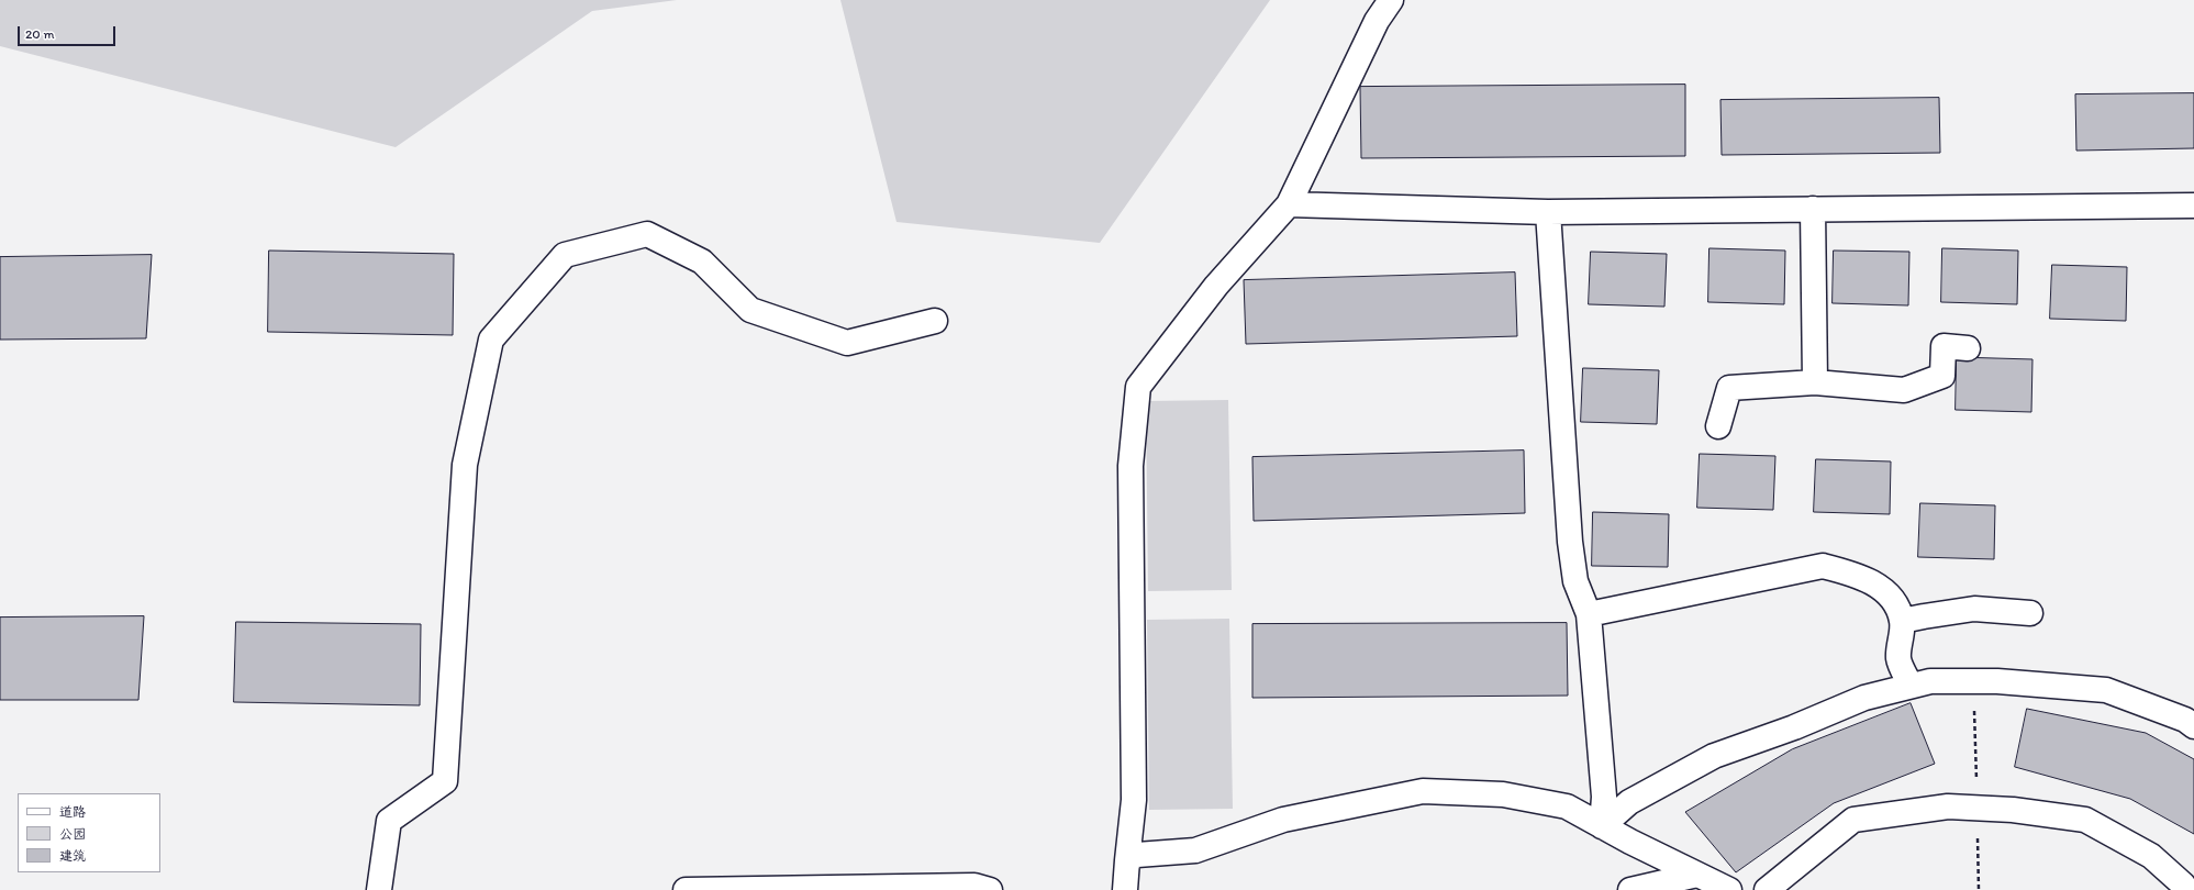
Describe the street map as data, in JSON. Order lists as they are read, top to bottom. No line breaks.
{"legend":["道路","公园","建筑"],"scale_bar":"20 m"}
